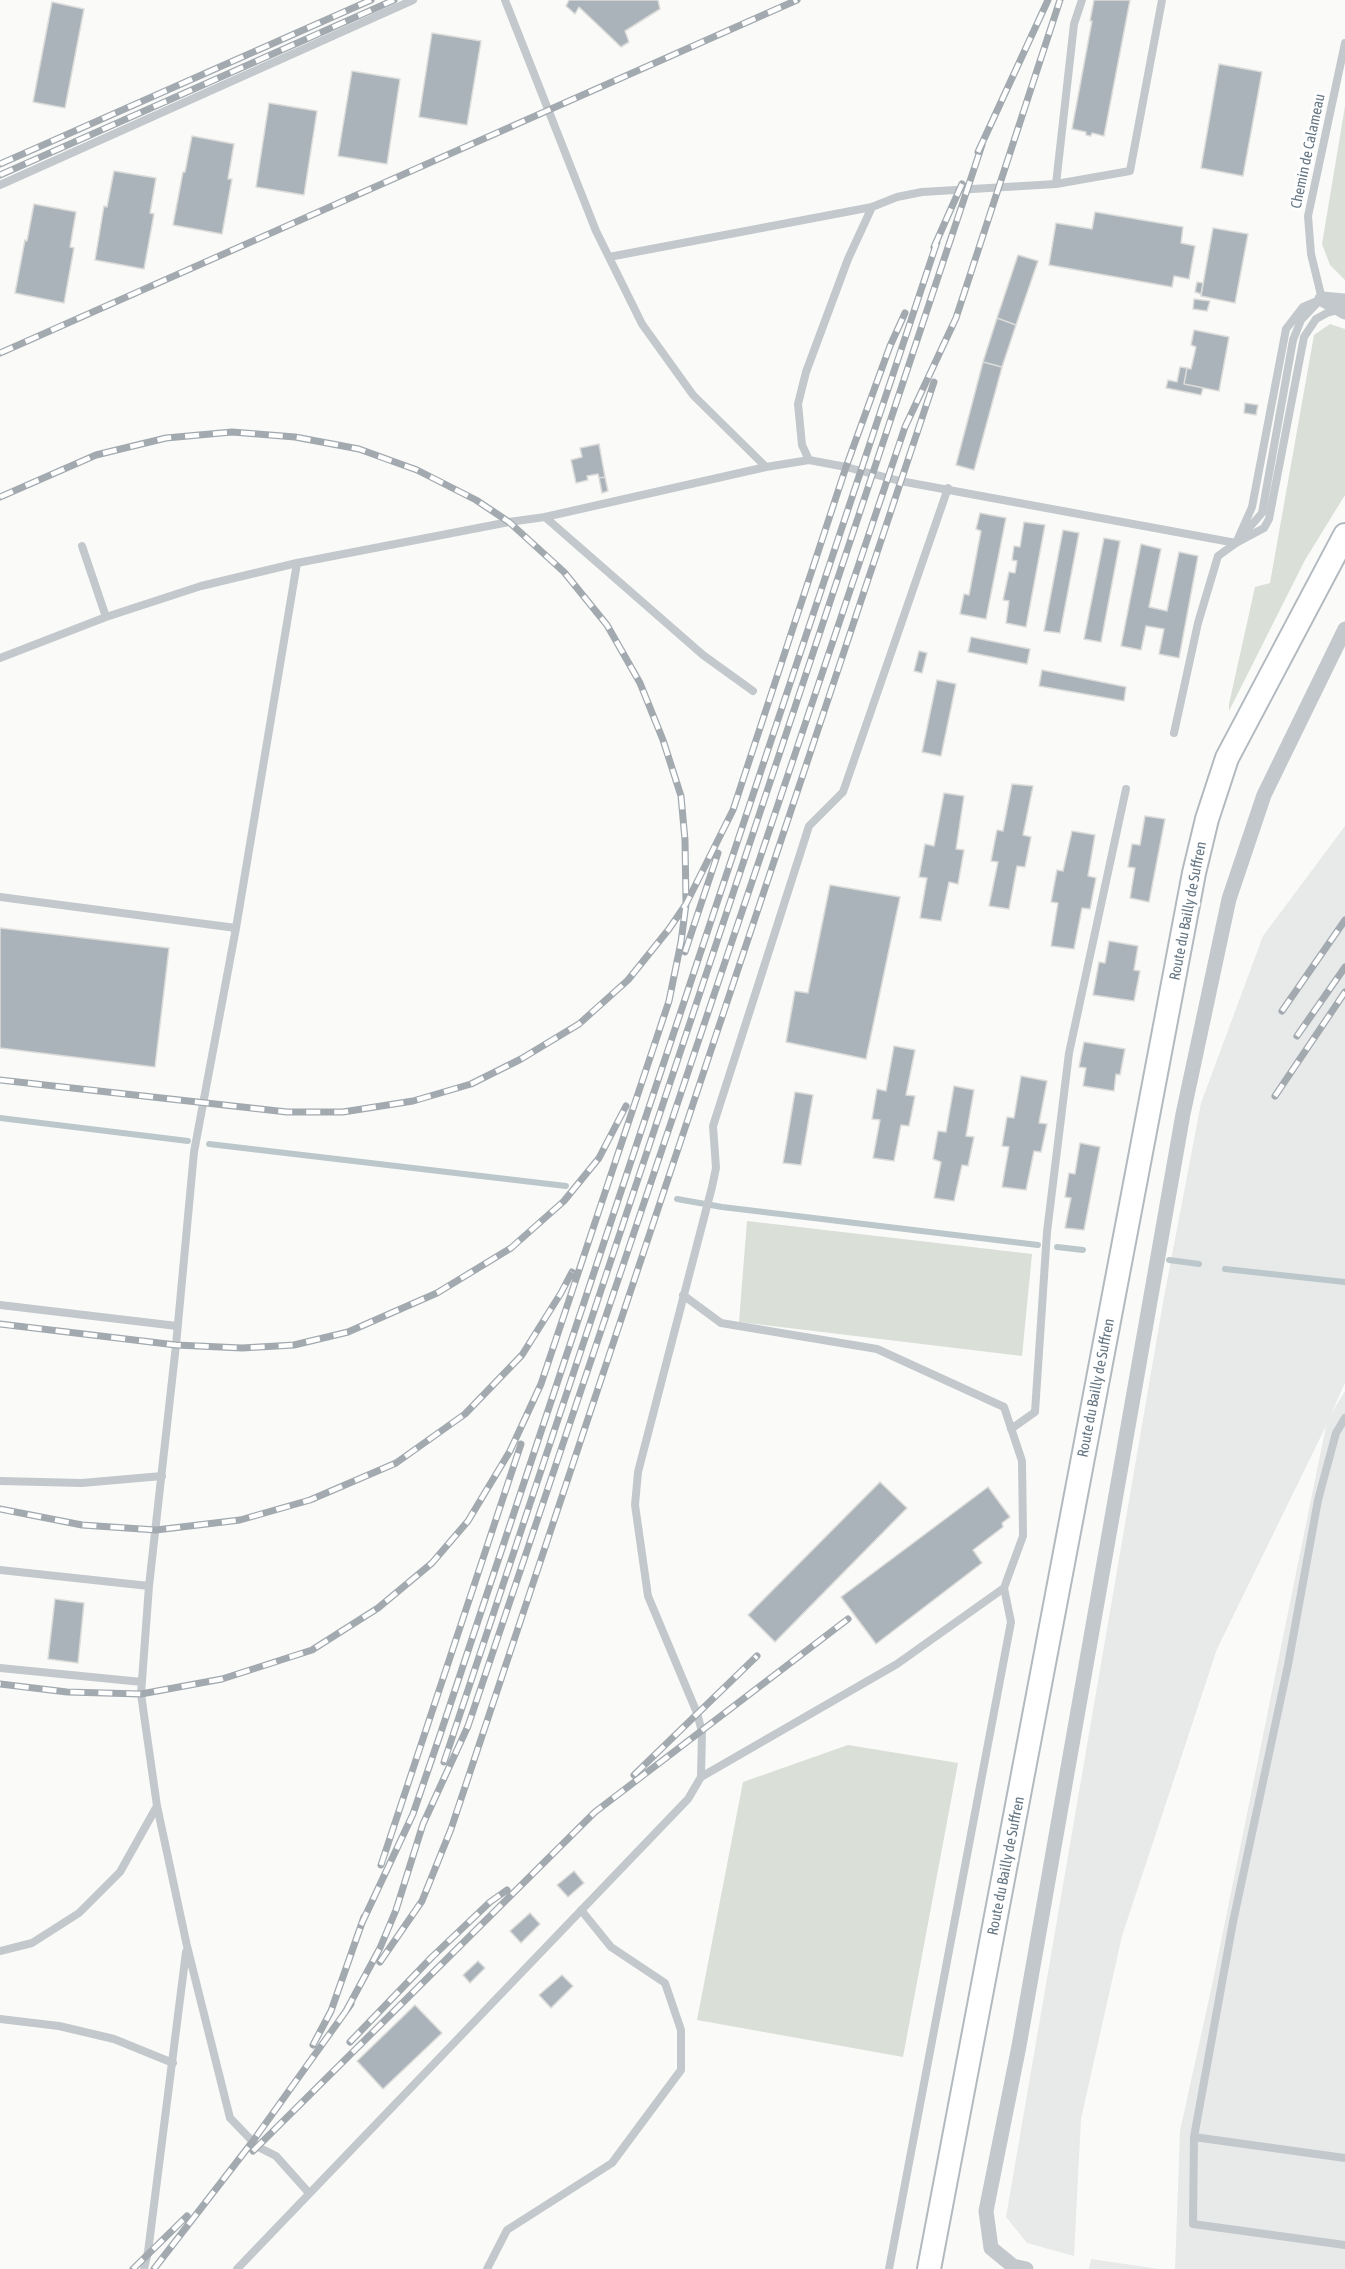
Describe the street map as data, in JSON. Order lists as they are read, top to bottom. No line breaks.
{"streets":{"main road":["Route du Bailly de Suffren"],"lane":["Chemin de Calameau"]}}
